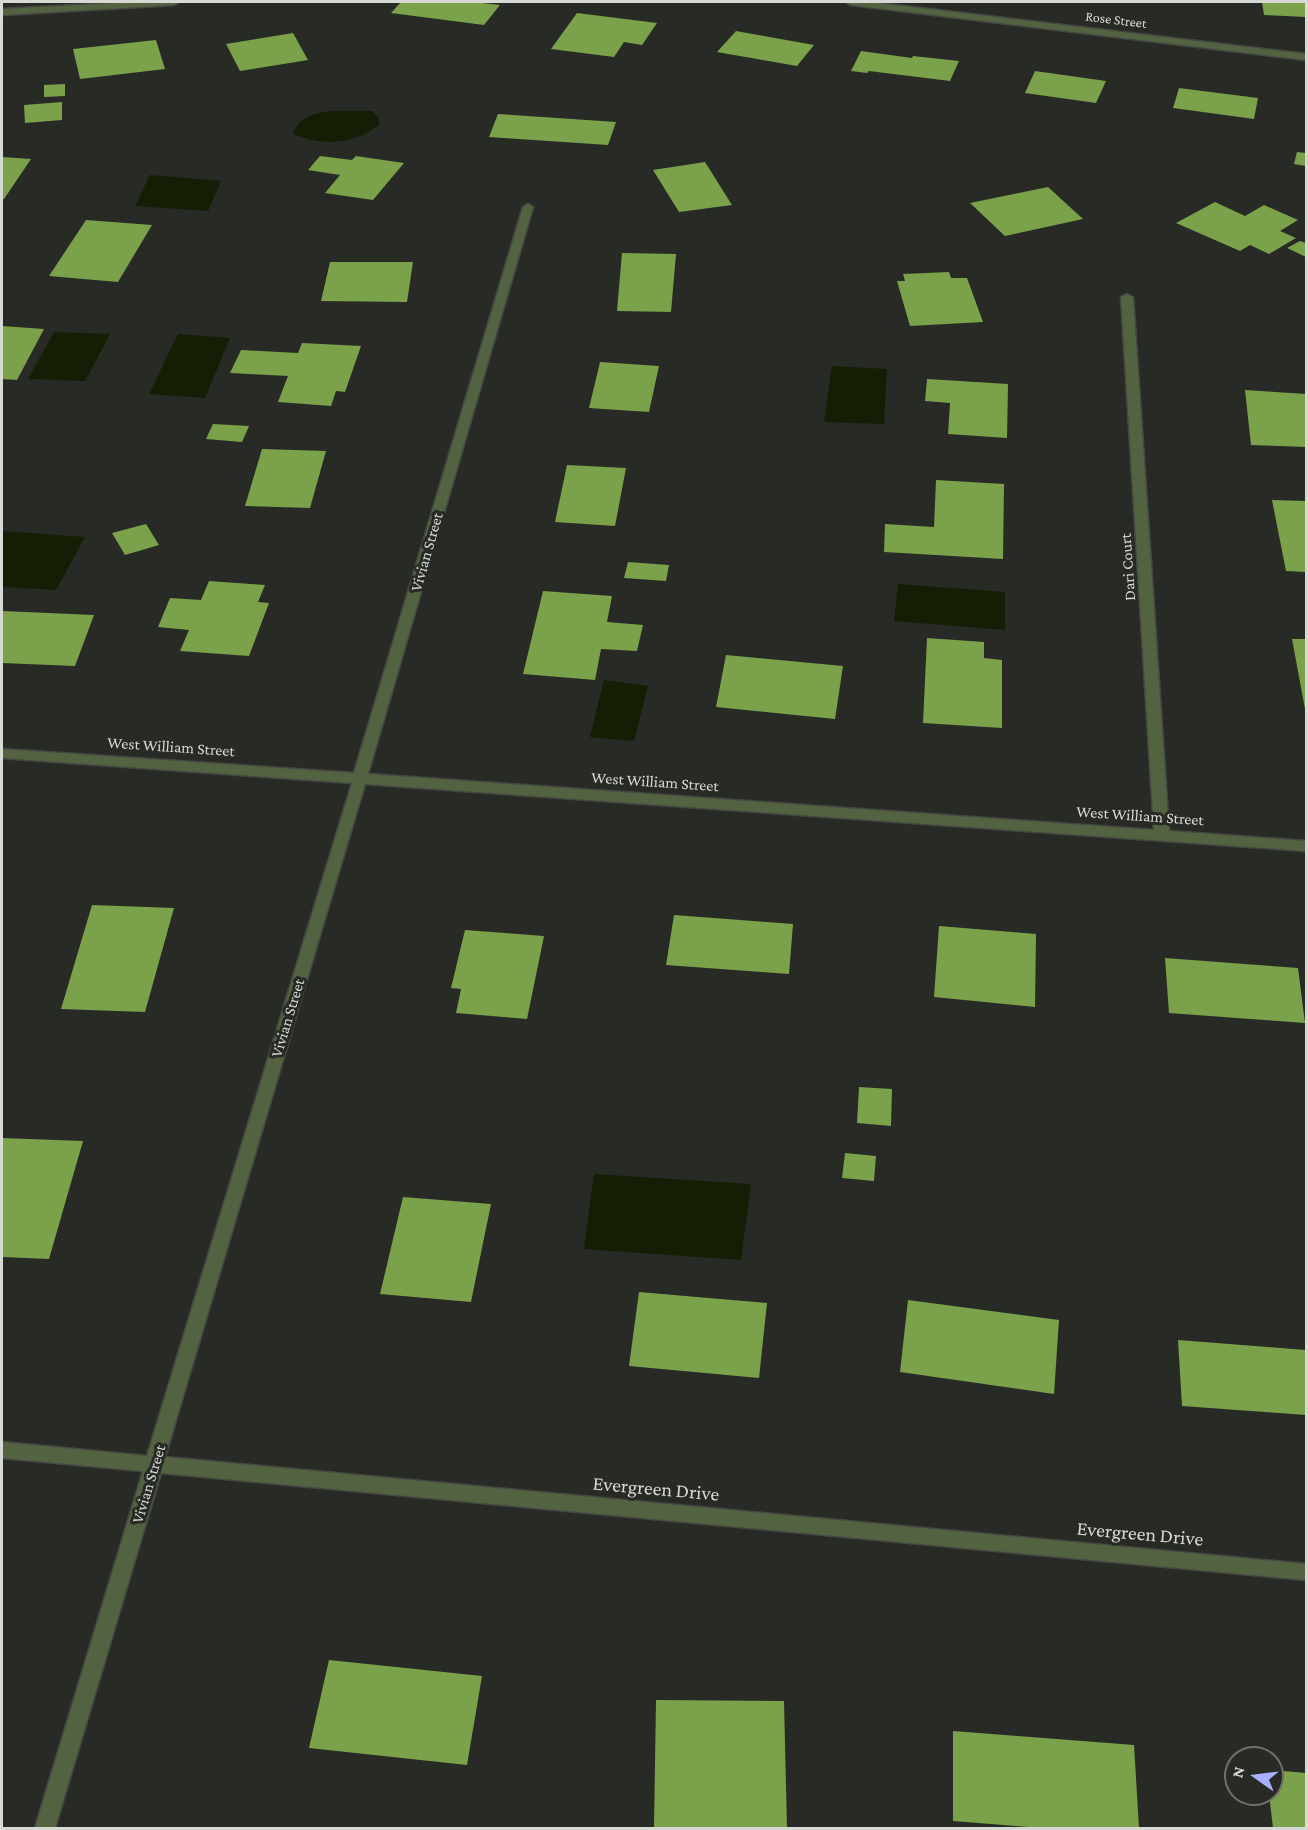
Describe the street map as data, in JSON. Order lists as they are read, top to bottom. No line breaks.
{"streets":{"street":["Rose Street","Vivian Street","Dari Court","West William Street","Evergreen Drive"]},"crossings":[["Vivian Street","West William Street"],["Vivian Street","Evergreen Drive"],["Dari Court","West William Street"]],"north":"left"}
